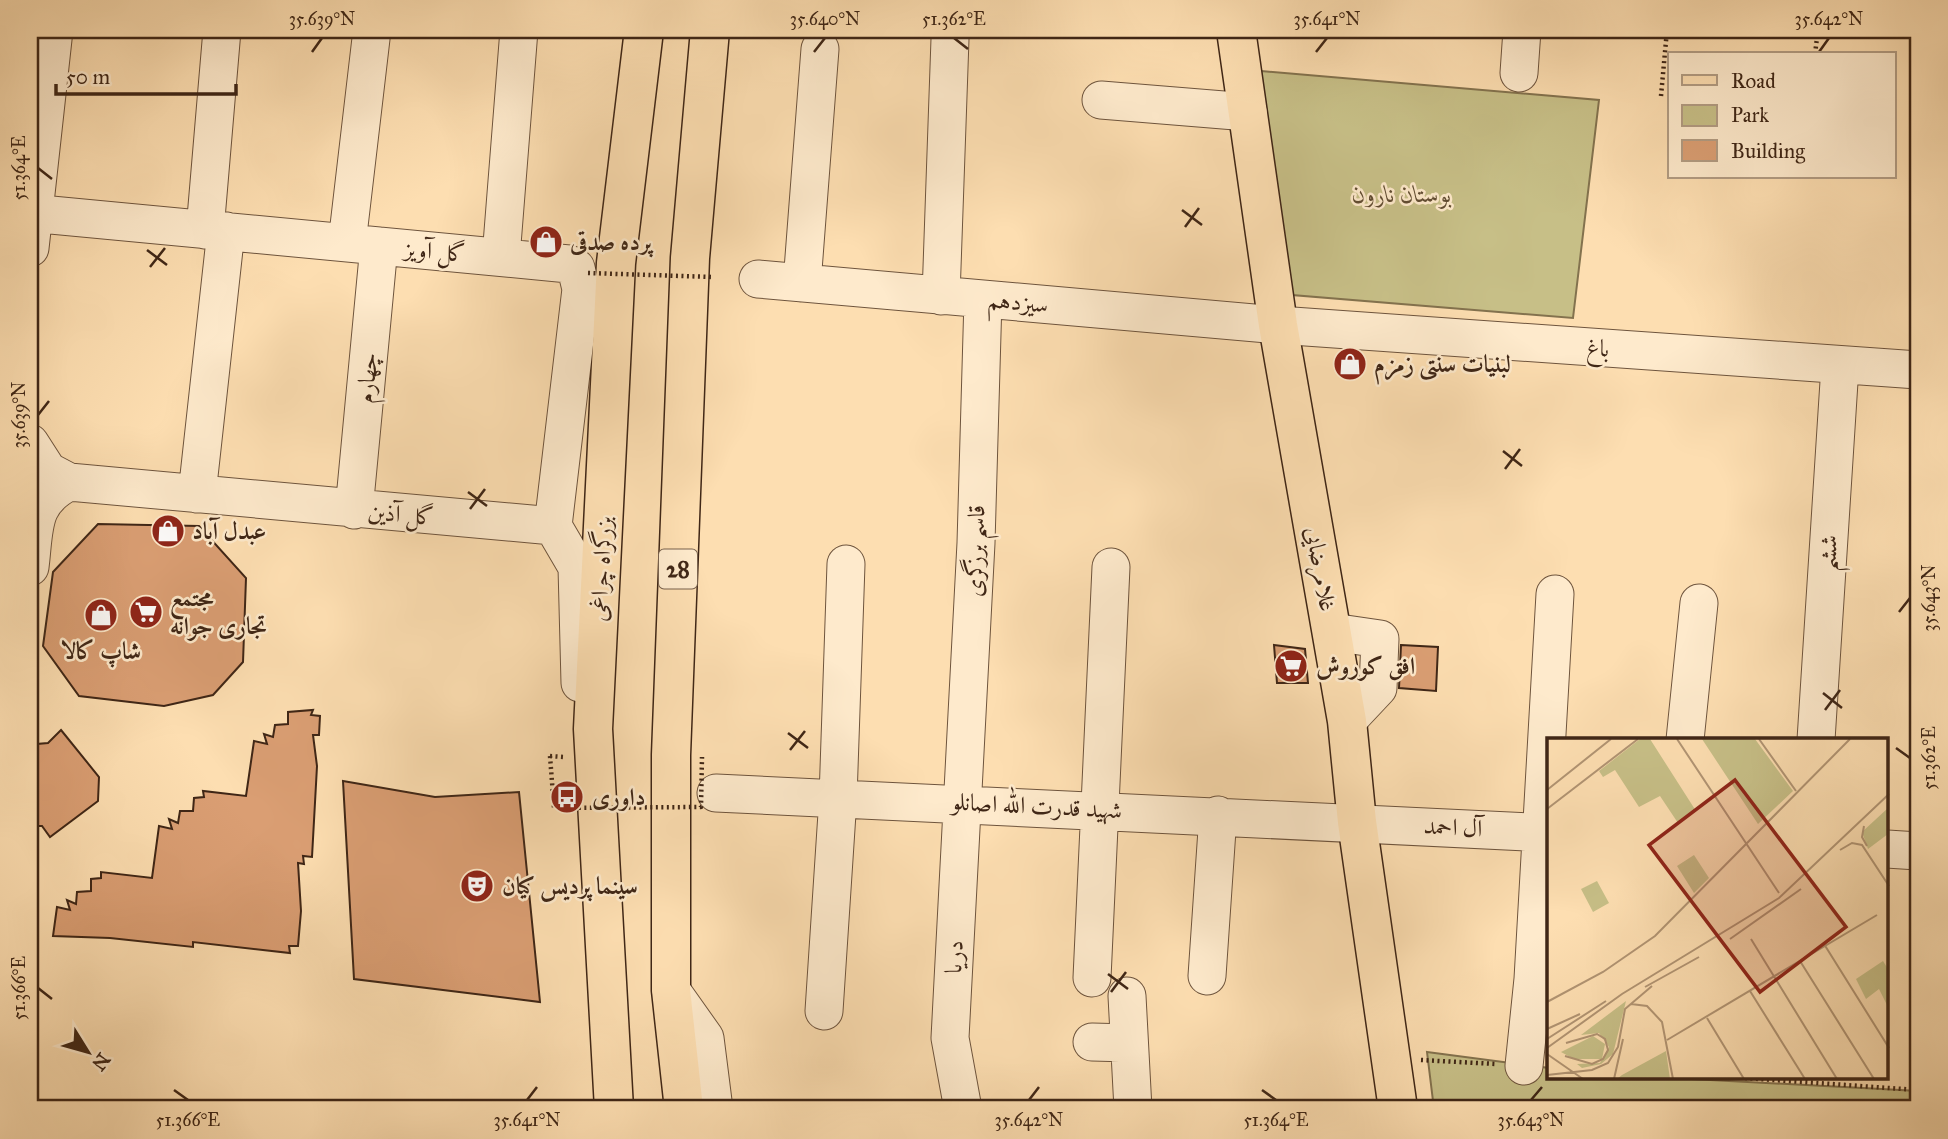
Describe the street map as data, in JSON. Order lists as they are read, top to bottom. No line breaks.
{"streets":{"main road":["بزرگراه چراغی","28","غلامرضایی"],"street":["گل آویز","سیزدهم","باغ","چهارم","گل آذین","قاسم برزگری","ششم","شهید قدرت الله اصانلو","آل احمد","دریا"]},"crossings":[["گل آویز","چهارم"],["گل آویز","گل آذین"],["سیزدهم","باغ"],["سیزدهم","قاسم برزگری"],["سیزدهم","غلامرضایی"],["باغ","ششم"],["باغ","غلامرضایی"],["چهارم","گل آذین"],["قاسم برزگری","شهید قدرت الله اصانلو"],["قاسم برزگری","دریا"],["غلامرضایی","شهید قدرت الله اصانلو"],["غلامرضایی","آل احمد"],["شهید قدرت الله اصانلو","آل احمد"],["شهید قدرت الله اصانلو","دریا"]],"parks":["بوستان نارون"],"places":{"shop":["پرده صدقی","لبنیات سنتی زمزم","عبدل آباد","شاپ کالا"],"supermarket":["مجتمع تجاری جوانه","افق کوروش"],"bus stop":["داوری"],"theatre":["سینما پردیس کیان"]},"legend":["Road","Park","Building"],"scale_bar":"50 m","north":"bottom right","coordinates":["35.639°N","35.640°N","51.362°E","35.641°N","35.642°N","51.364°E","35.643°N","51.366°E"]}
